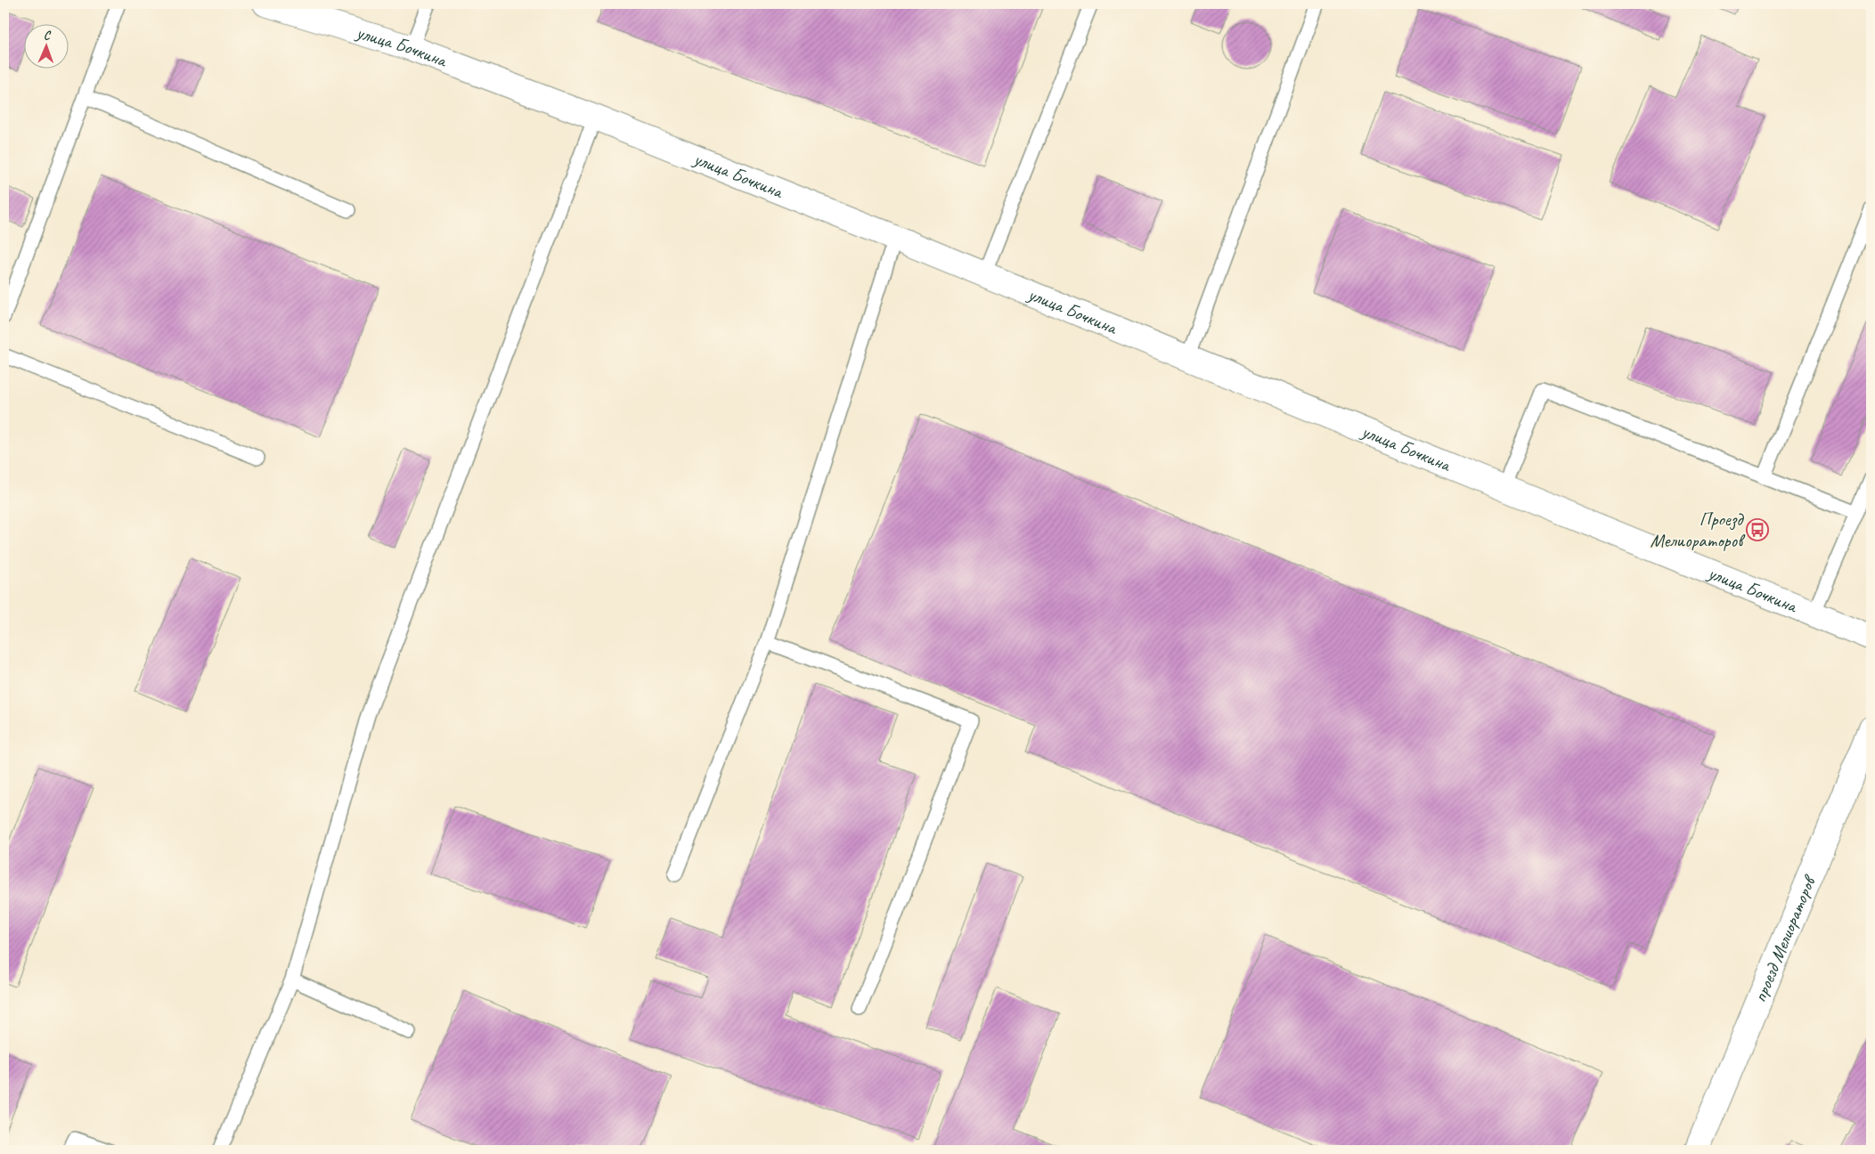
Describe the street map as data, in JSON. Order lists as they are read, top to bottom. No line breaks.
{"streets":{"street":["улица Бочкина","проезд Мелиораторов"]},"places":{"bus stop":["Проезд Мелиораторов"]},"north":"top"}
